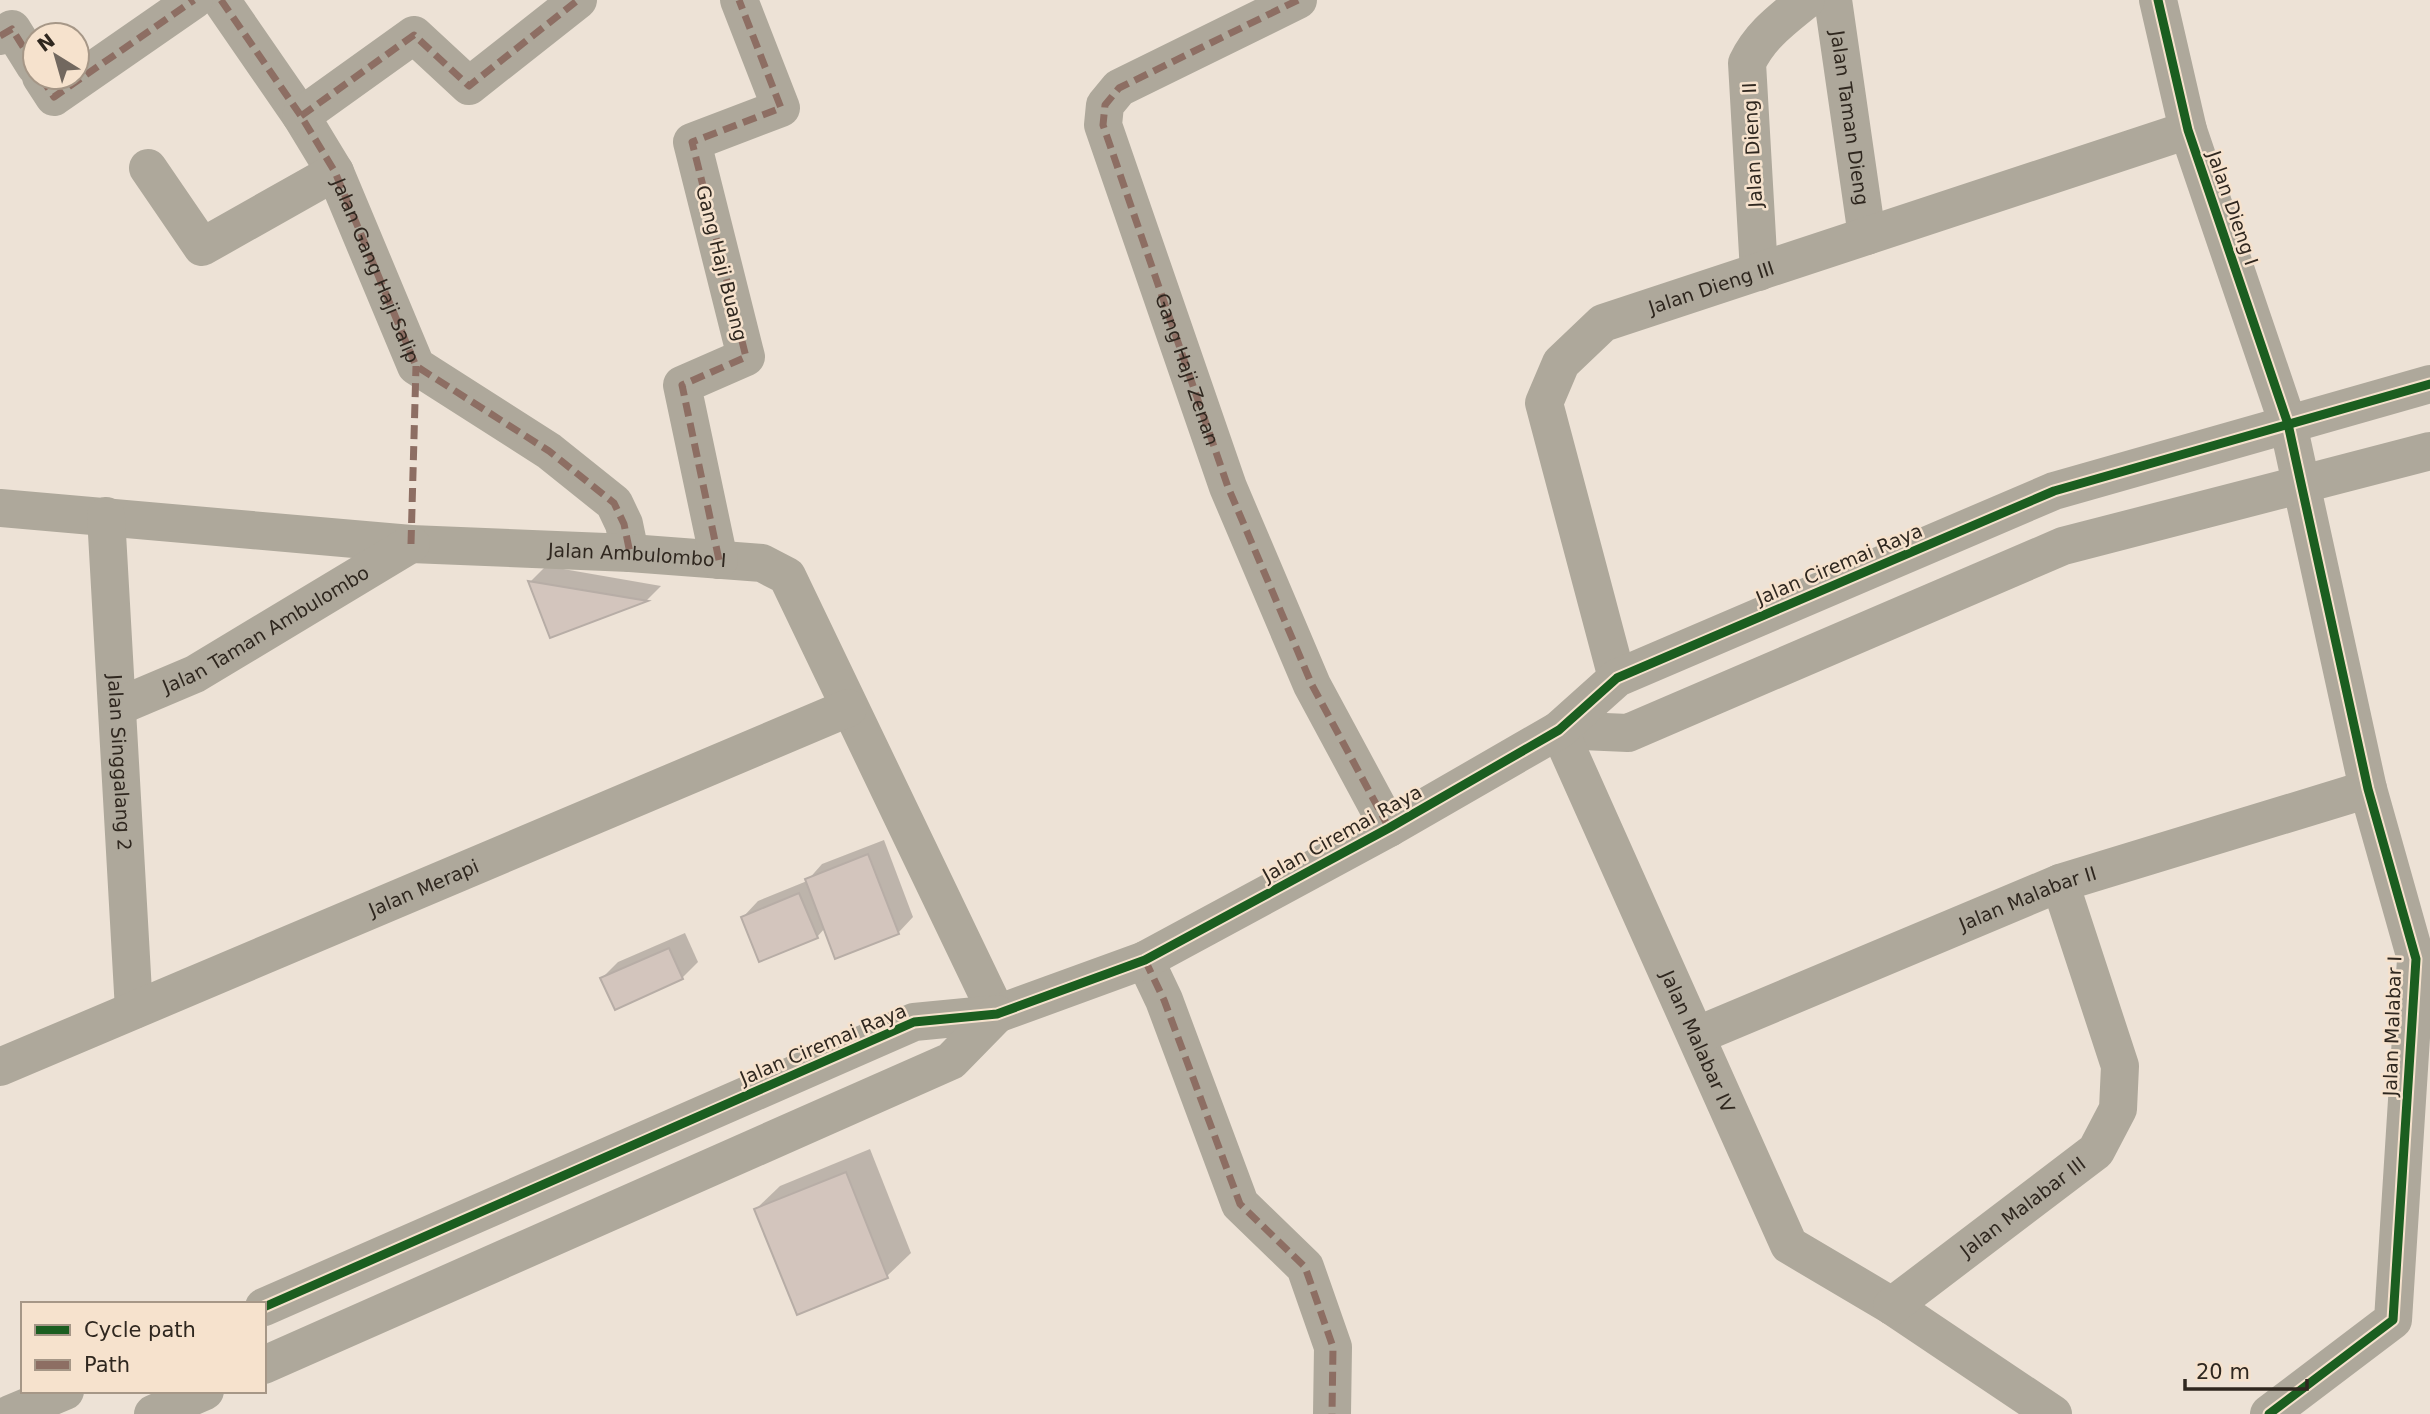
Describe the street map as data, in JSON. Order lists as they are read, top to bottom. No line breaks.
{"streets":{"street":["Jalan Taman Dieng","Jalan Dieng II","Jalan Dieng I","Gang Haji Buang","Jalan Gang Haji Salip","Jalan Dieng III","Gang Haji Zenan","Jalan Ambulombo I","Jalan Ciremai Raya","Jalan Taman Ambulombo","Jalan Singgalang 2","Jalan Merapi","Jalan Malabar II","Jalan Malabar I","Jalan Malabar IV","Jalan Malabar III"]},"crossings":[["Jalan Taman Dieng","Jalan Dieng III"],["Jalan Dieng II","Jalan Dieng III"],["Jalan Dieng I","Jalan Dieng III"],["Jalan Dieng I","Jalan Ciremai Raya"],["Jalan Dieng I","Jalan Malabar I"],["Gang Haji Buang","Jalan Ambulombo I"],["Jalan Gang Haji Salip","Jalan Ambulombo I"],["Jalan Dieng III","Jalan Ciremai Raya"],["Gang Haji Zenan","Jalan Ciremai Raya"],["Jalan Ambulombo I","Jalan Ciremai Raya"],["Jalan Ambulombo I","Jalan Taman Ambulombo"],["Jalan Ambulombo I","Jalan Singgalang 2"],["Jalan Ambulombo I","Jalan Merapi"],["Jalan Ciremai Raya","Jalan Malabar I"],["Jalan Ciremai Raya","Jalan Malabar IV"],["Jalan Taman Ambulombo","Jalan Singgalang 2"],["Jalan Singgalang 2","Jalan Merapi"],["Jalan Malabar II","Jalan Malabar I"],["Jalan Malabar II","Jalan Malabar IV"],["Jalan Malabar II","Jalan Malabar III"],["Jalan Malabar IV","Jalan Malabar III"]],"legend":["Cycle path","Path"],"scale_bar":"20 m","north":"top left"}
